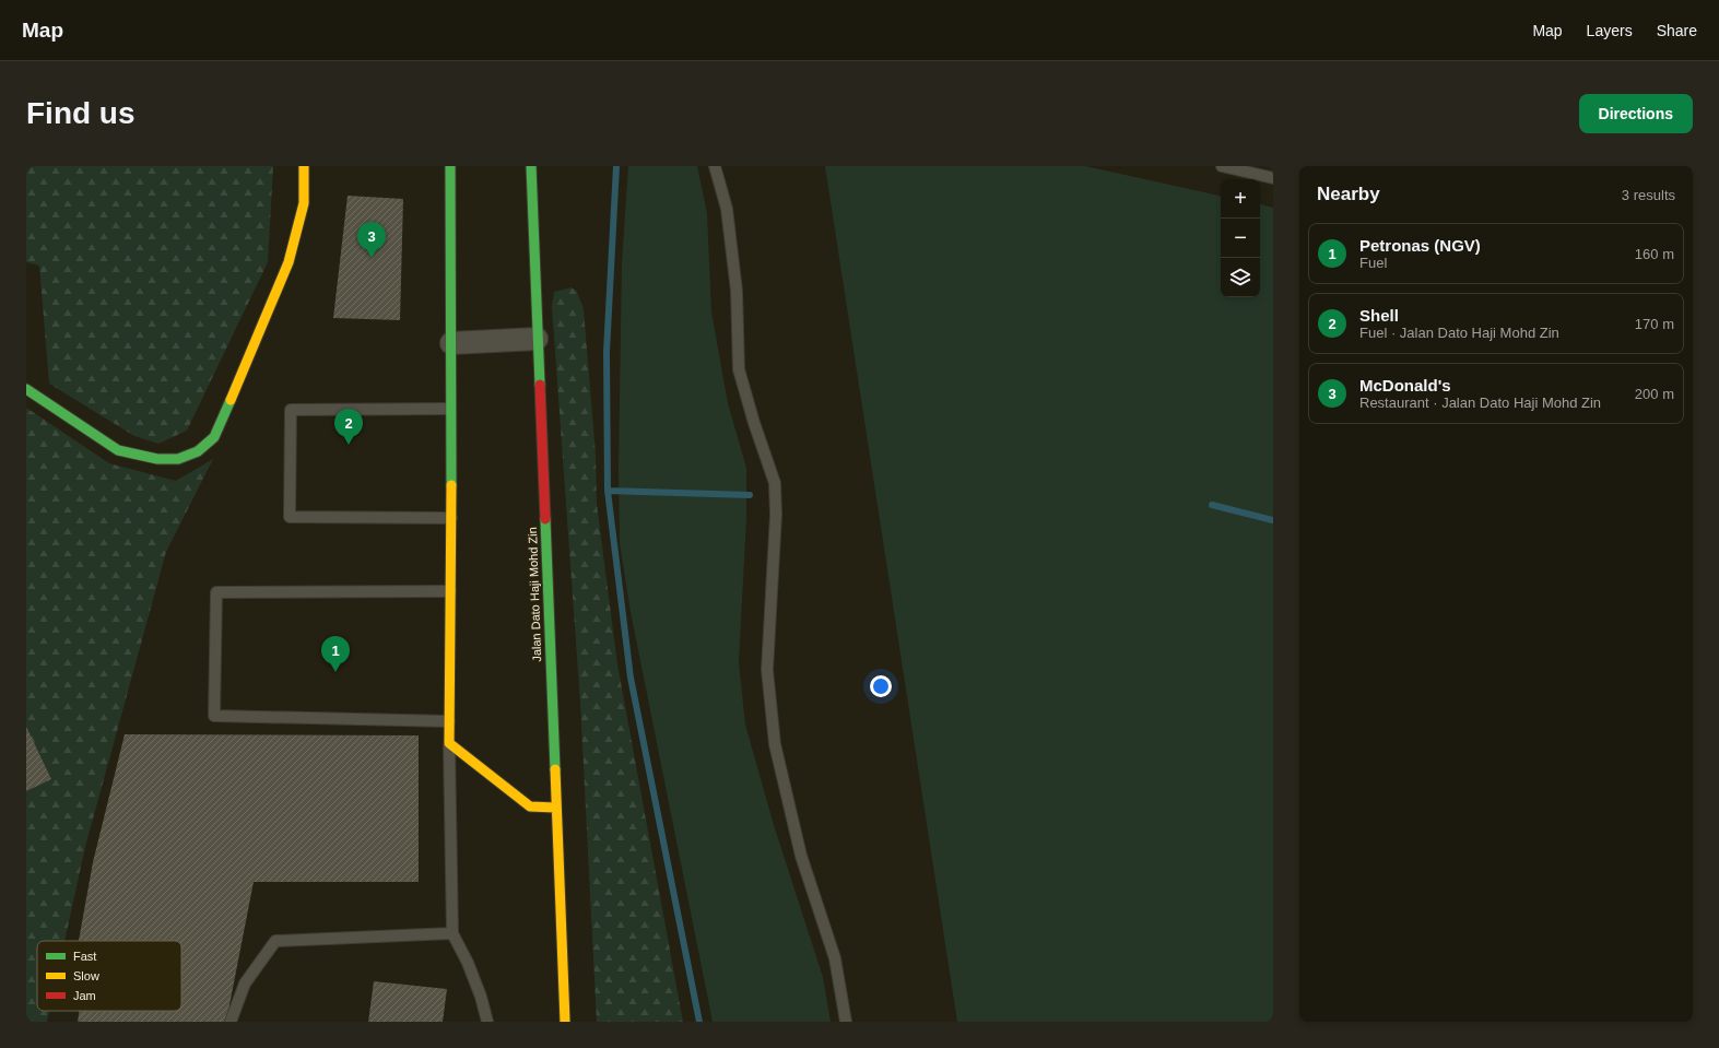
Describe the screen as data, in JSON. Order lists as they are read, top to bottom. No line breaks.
{"streets":{"street":["Jalan Dato Haji Mohd Zin"]},"legend":["Fast","Slow","Jam"],"page":{"header":"Map","nav":["Map","Layers","Share"],"buttons":"Directions","title":"Find us","heading":["Nearby","3 results"],"map_buttons":["+","−"],"pins":["3","2","1"],"list":[{"mark":"1","name":"Petronas (NGV)","note":"Fuel","value":"160 m"},{"mark":"2","name":"Shell","note":"Fuel · Jalan Dato Haji Mohd Zin","value":"170 m"},{"mark":"3","name":"McDonald's","note":"Restaurant · Jalan Dato Haji Mohd Zin","value":"200 m"}]}}
